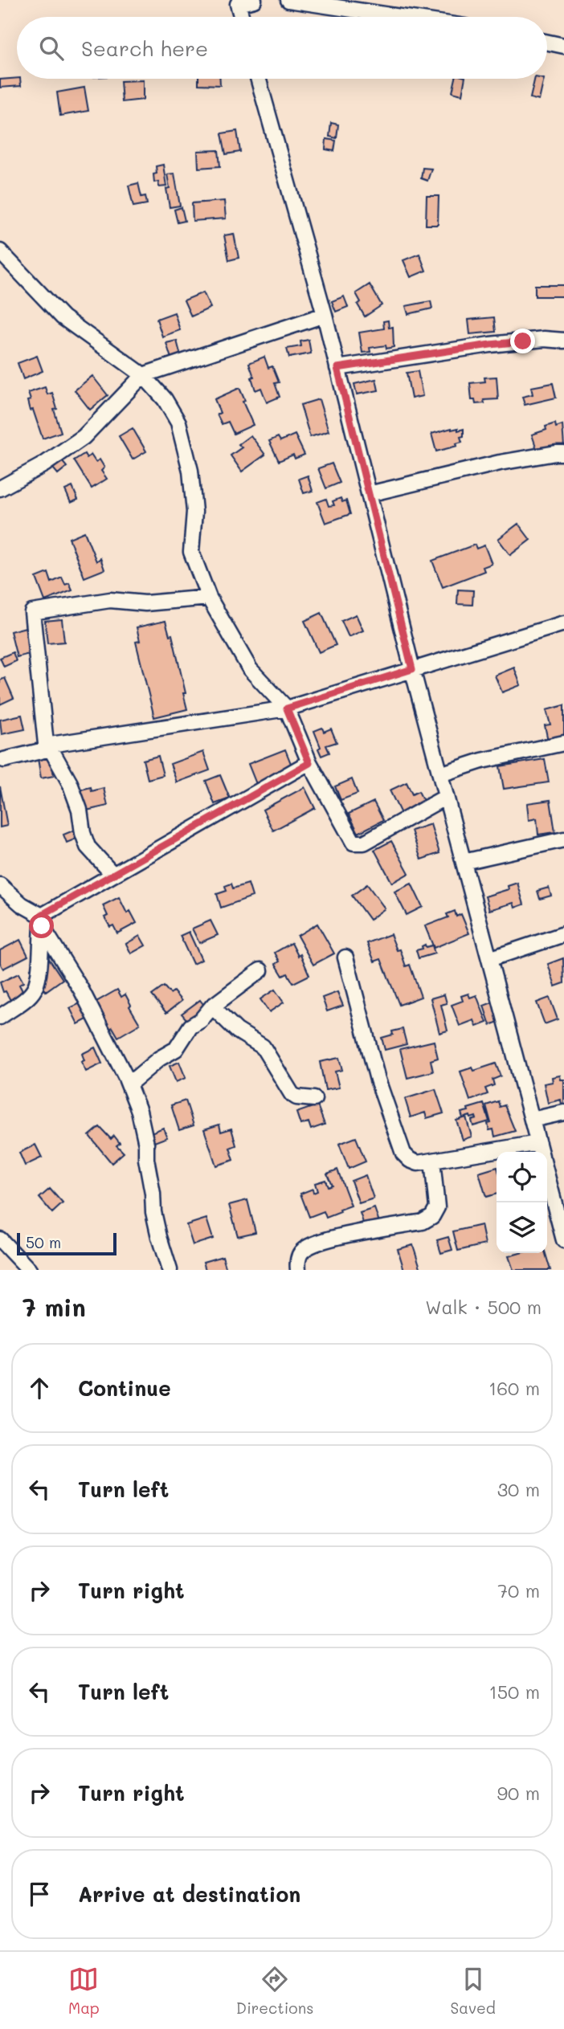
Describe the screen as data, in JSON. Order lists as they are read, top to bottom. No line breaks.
{"scale_bar":"50 m","page":{"search":"Search here","scale":"50 m","heading":["7 min","Walk · 500 m"],"list":[["Continue","160 m"],["Turn left","30 m"],["Turn right","70 m"],["Turn left","150 m"],["Turn right","90 m"],"Arrive at destination"],"nav":["Map","Directions","Saved"]}}
